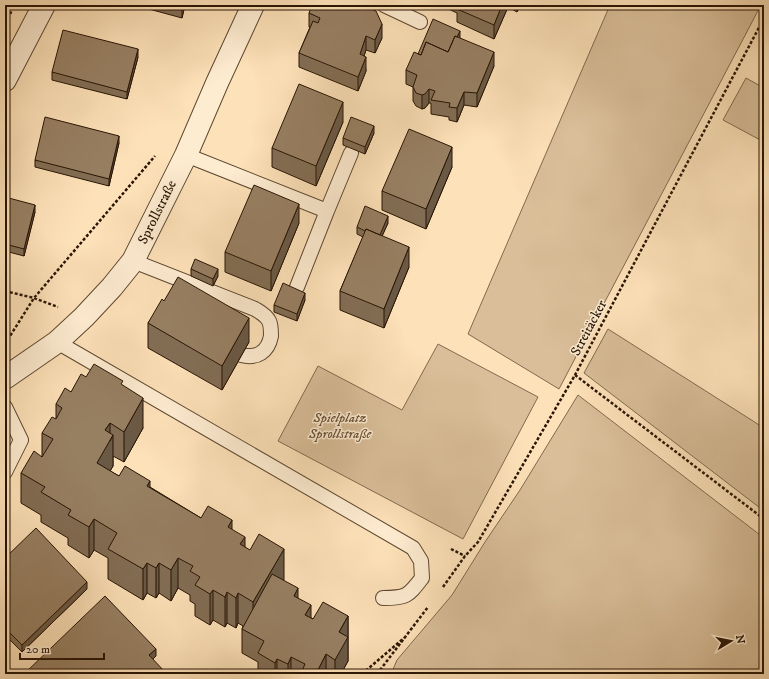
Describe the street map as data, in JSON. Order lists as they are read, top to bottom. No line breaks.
{"streets":{"street":["Sprollstraße"],"path":["Streitäcker"]},"parks":["Spielplatz Sprollstraße"],"scale_bar":"20 m","north":"right"}
